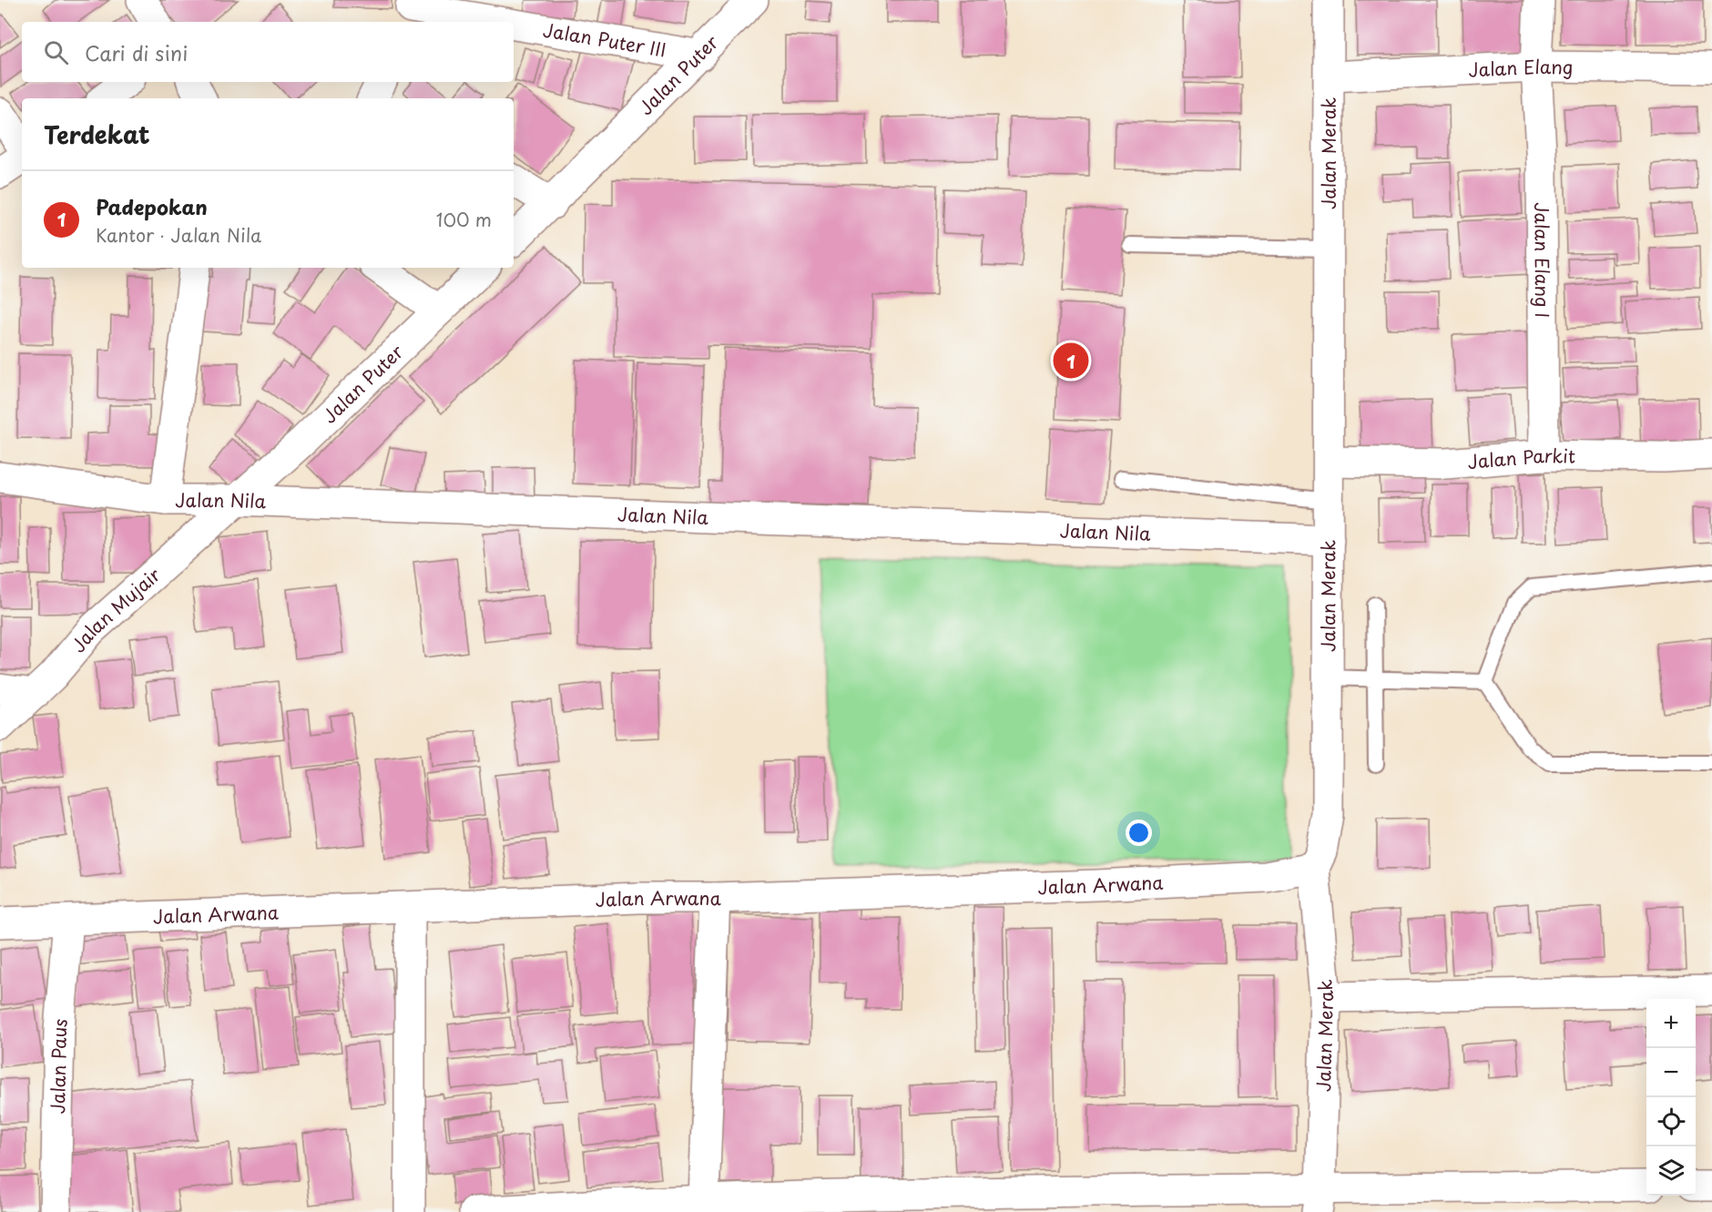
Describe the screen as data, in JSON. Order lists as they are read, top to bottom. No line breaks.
{"streets":{"street":["Jalan Puter III","Jalan Elang","Jalan Puter","Jalan Merak","Jalan Elang I","Jalan Parkit","Jalan Nila","Jalan Mujair","Jalan Arwana","Jalan Paus"]},"crossings":[["Jalan Puter III","Jalan Puter"],["Jalan Elang","Jalan Merak"],["Jalan Elang","Jalan Elang I"],["Jalan Puter","Jalan Nila"],["Jalan Puter","Jalan Mujair"],["Jalan Merak","Jalan Parkit"],["Jalan Merak","Jalan Nila"],["Jalan Merak","Jalan Arwana"],["Jalan Elang I","Jalan Parkit"],["Jalan Nila","Jalan Mujair"],["Jalan Arwana","Jalan Paus"]],"page":{"search":"Cari di sini","heading":"Terdekat","list":[{"mark":"1","name":"Padepokan","note":"Kantor · Jalan Nila","value":"100 m"}],"pins":"1","map_buttons":["+","−"]}}
